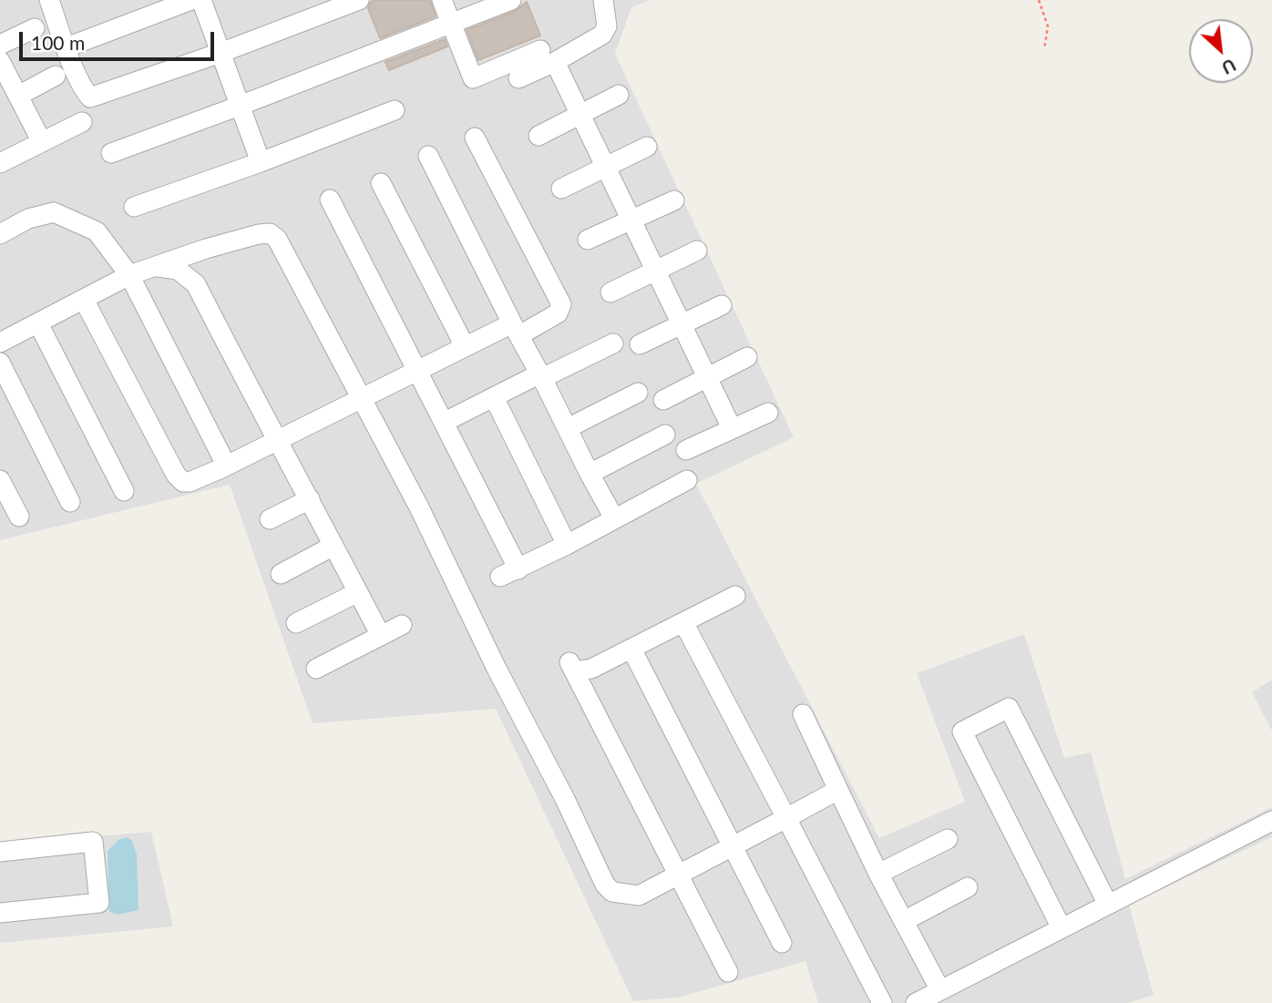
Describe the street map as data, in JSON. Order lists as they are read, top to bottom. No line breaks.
{"scale_bar":"100 m","north":"bottom right"}
